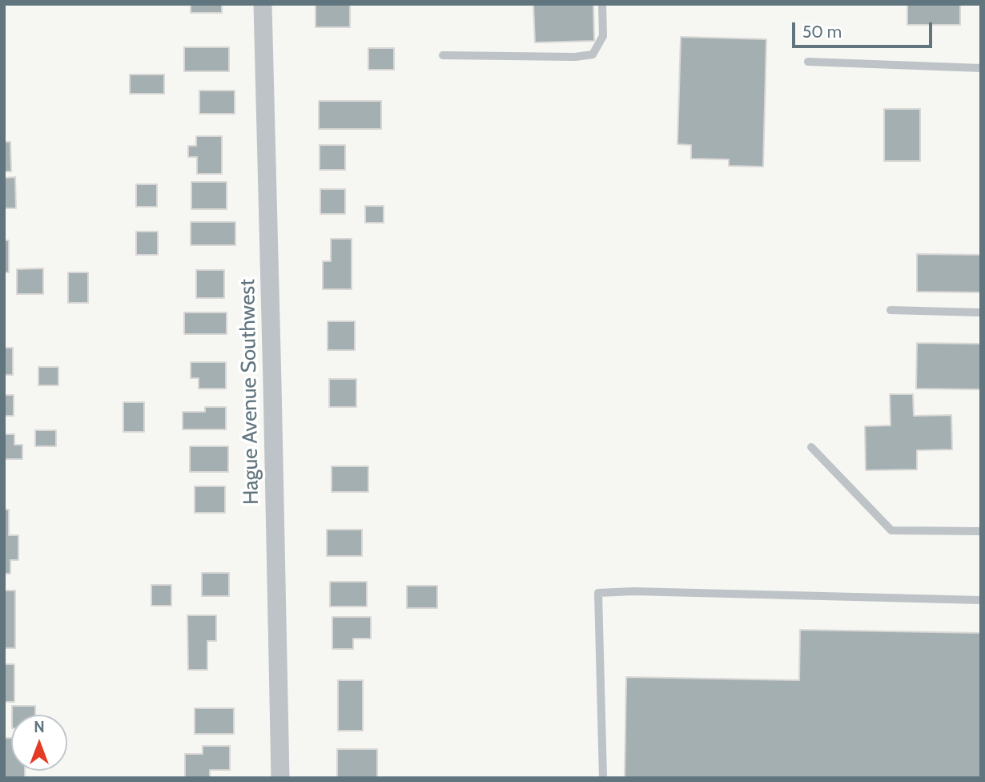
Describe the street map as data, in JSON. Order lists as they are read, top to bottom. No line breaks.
{"streets":{"street":["Hague Avenue Southwest"]},"scale_bar":"50 m","north":"top"}
